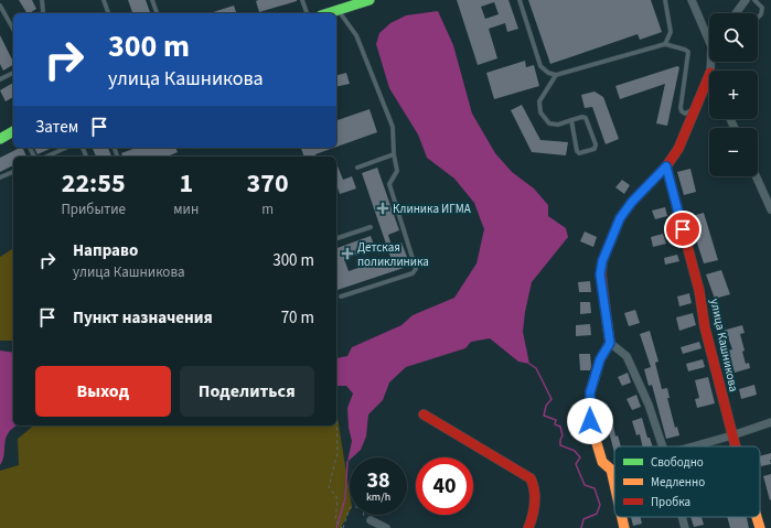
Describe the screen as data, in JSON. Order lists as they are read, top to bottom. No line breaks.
{"streets":{"street":["улица Кашникова"]},"places":{"health":["Клиника ИГМА","Детская поликлиника"]},"legend":["Свободно","Медленно","Пробка"],"page":{"map_buttons":["+","−"],"turn":["300 m","улица Кашникова"],"then":"Затем","eta":["22:55","Прибытие","1","мин","370","m"],"list":[{"name":"Направо","note":"улица Кашникова","value":"300 m"},{"name":"Пункт назначения","value":"70 m"}],"buttons":["Выход","Поделиться"],"speed":"38 km/h","limit":"40"}}
